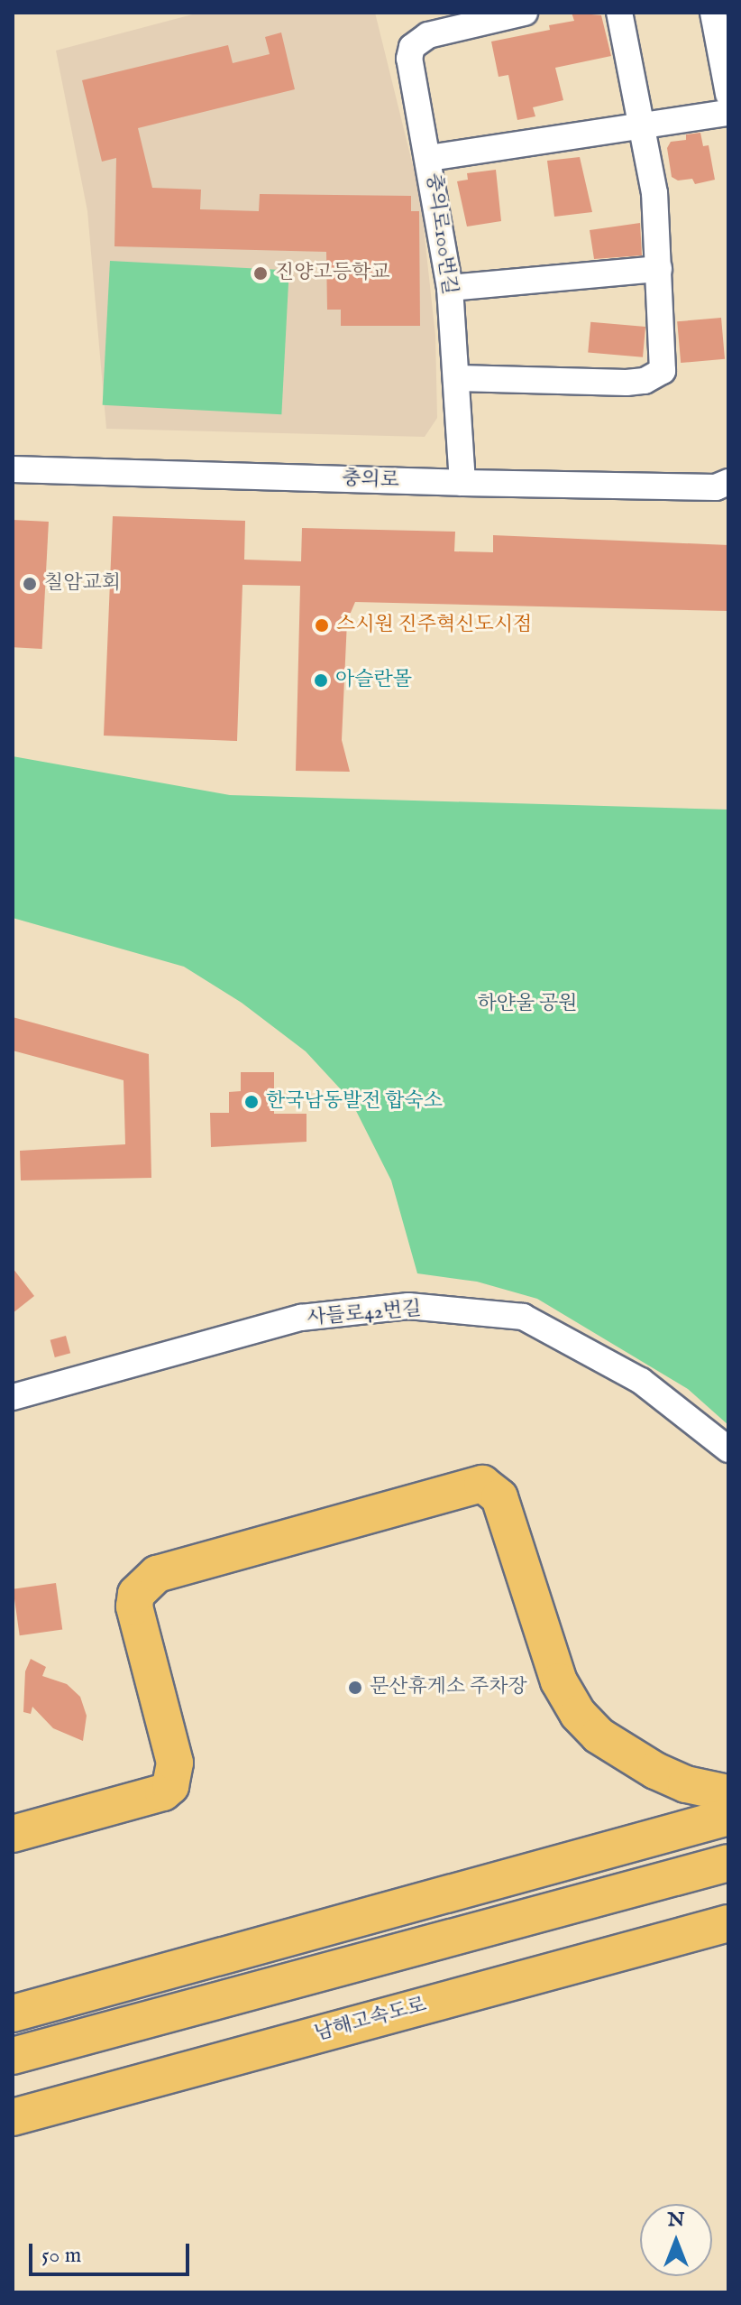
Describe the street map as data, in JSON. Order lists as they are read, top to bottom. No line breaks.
{"streets":{"highway":["남해고속도로"],"street":["충의로100번길","충의로","사들로42번길"]},"crossings":[["충의로100번길","충의로"]],"parks":["하얀울 공원"],"places":["진양고등학교","칠암교회","스시원 진주혁신도시점","아슬란몰","한국남동발전 합숙소","문산휴게소 주차장"],"scale_bar":"50 m","north":"top"}
